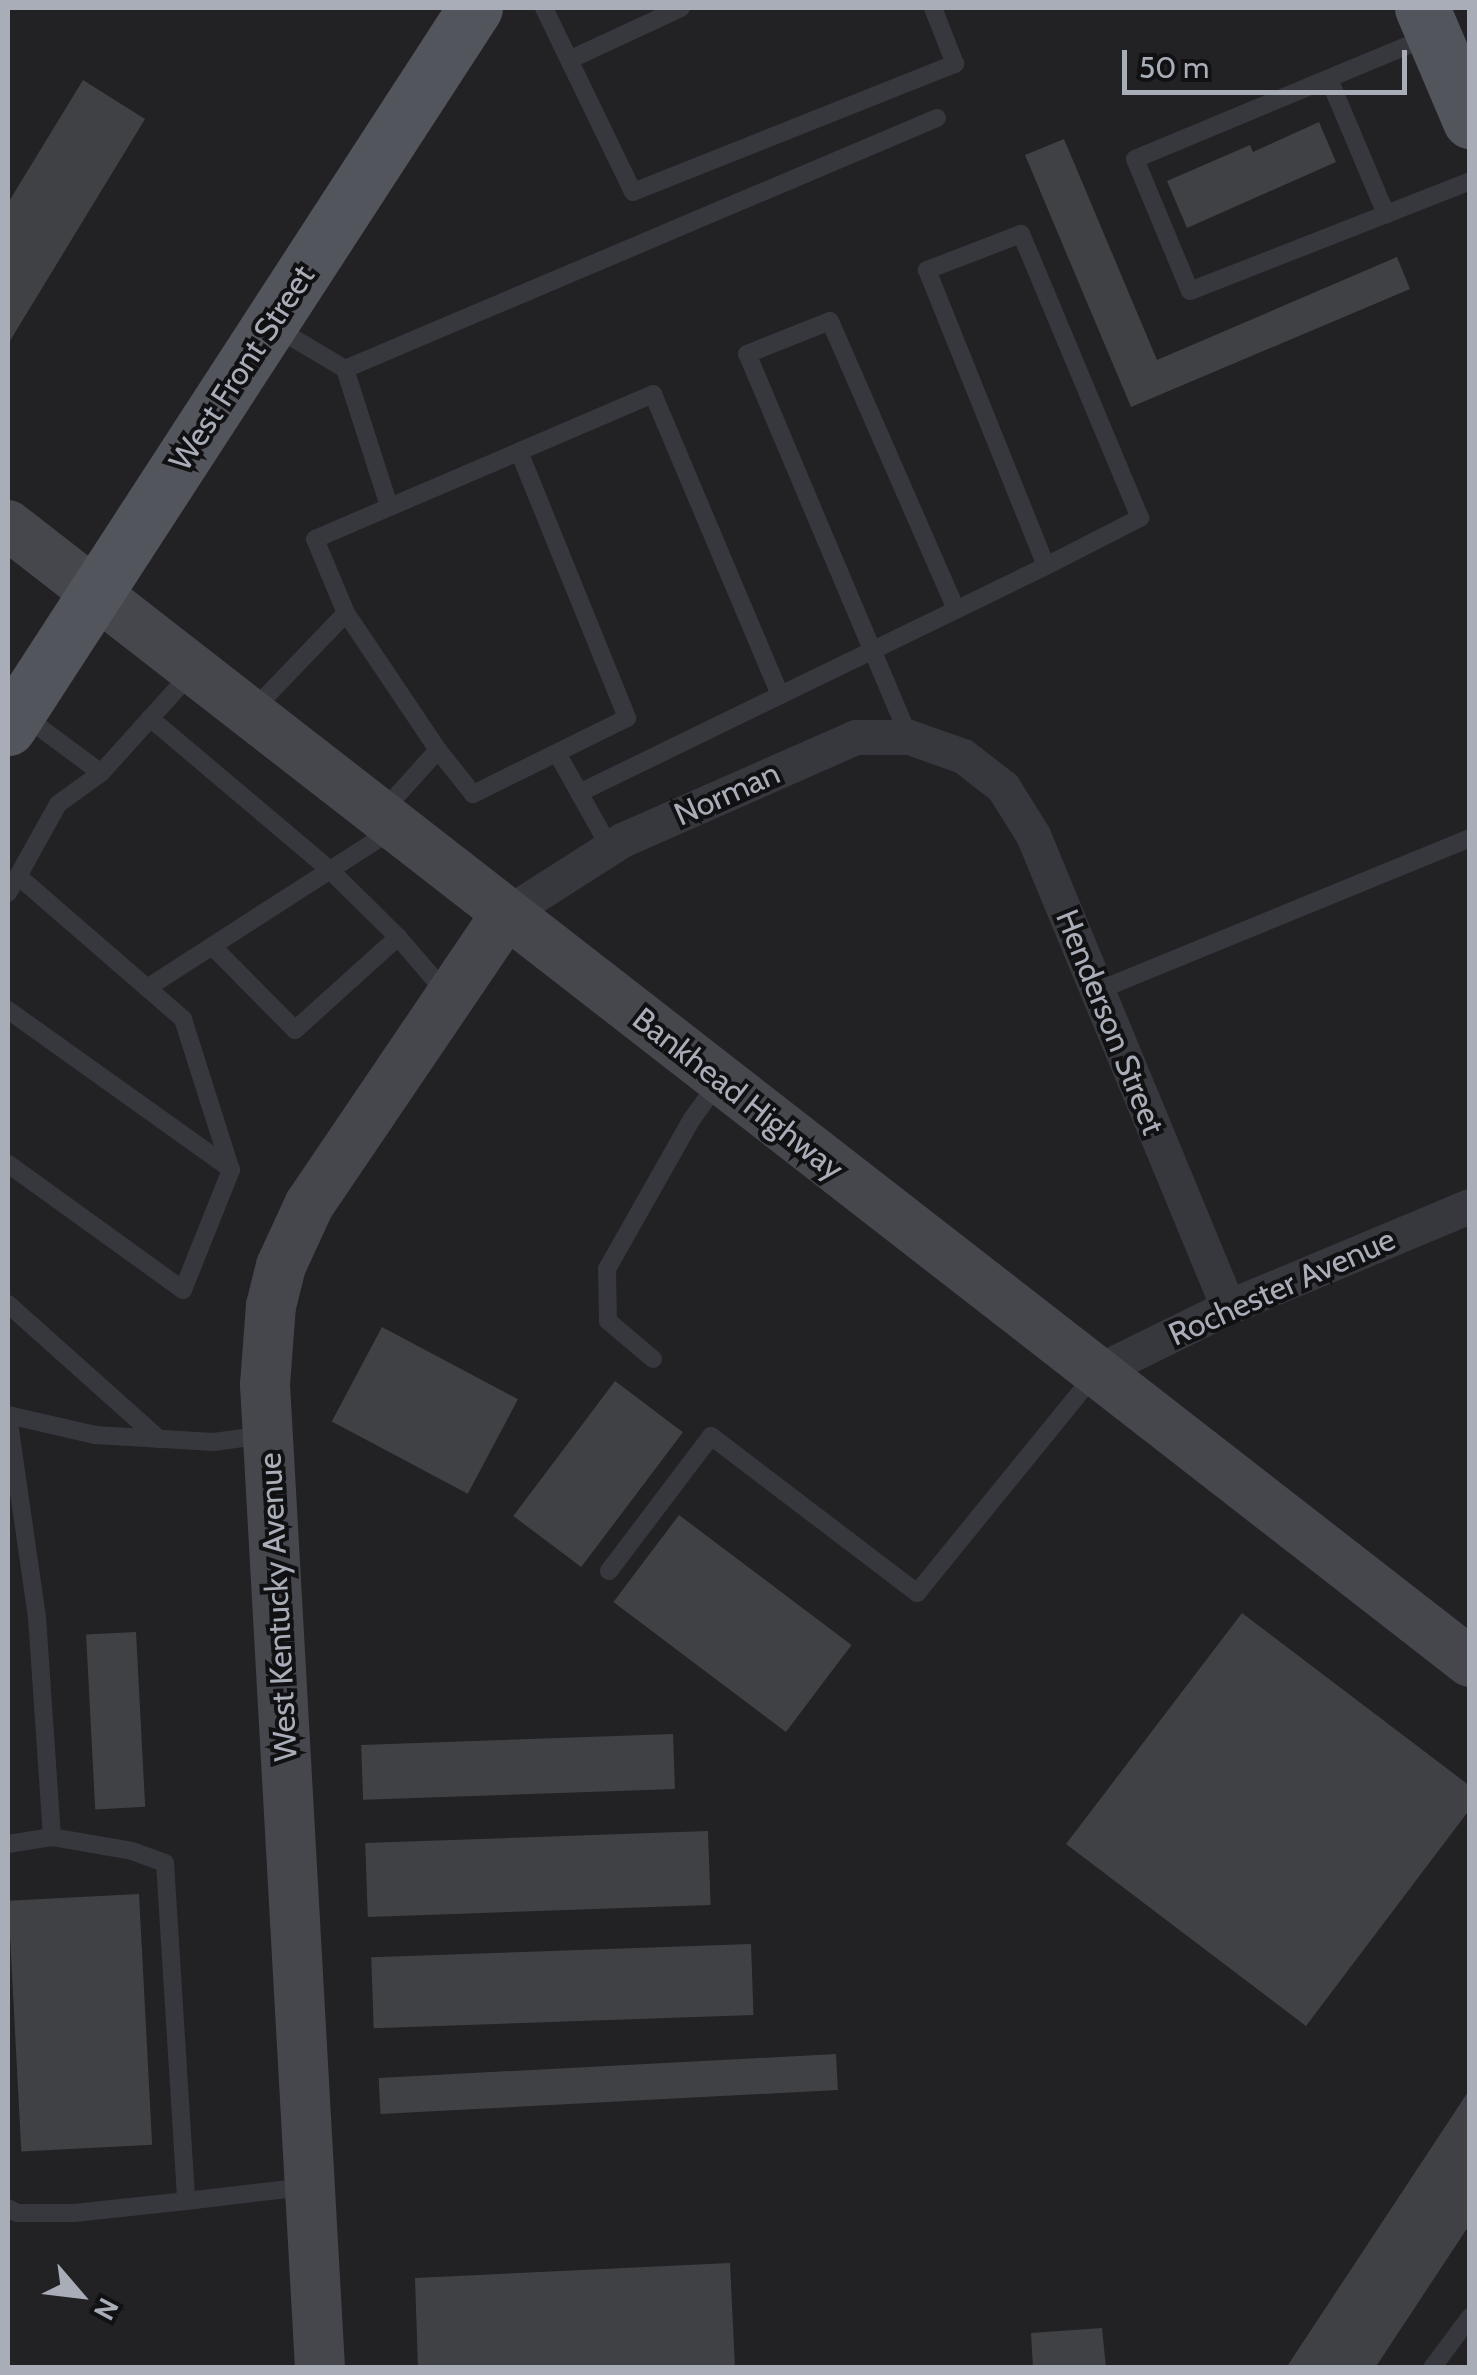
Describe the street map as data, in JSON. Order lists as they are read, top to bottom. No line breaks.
{"streets":{"main road":["West Front Street"],"street":["Norman","Henderson Street","Bankhead Highway","Rochester Avenue","West Kentucky Avenue"]},"crossings":[["West Front Street","Bankhead Highway"],["Norman","Henderson Street"],["Norman","Bankhead Highway"],["Norman","West Kentucky Avenue"],["Henderson Street","Rochester Avenue"],["Bankhead Highway","Rochester Avenue"],["Bankhead Highway","West Kentucky Avenue"]],"scale_bar":"50 m","north":"bottom right"}
